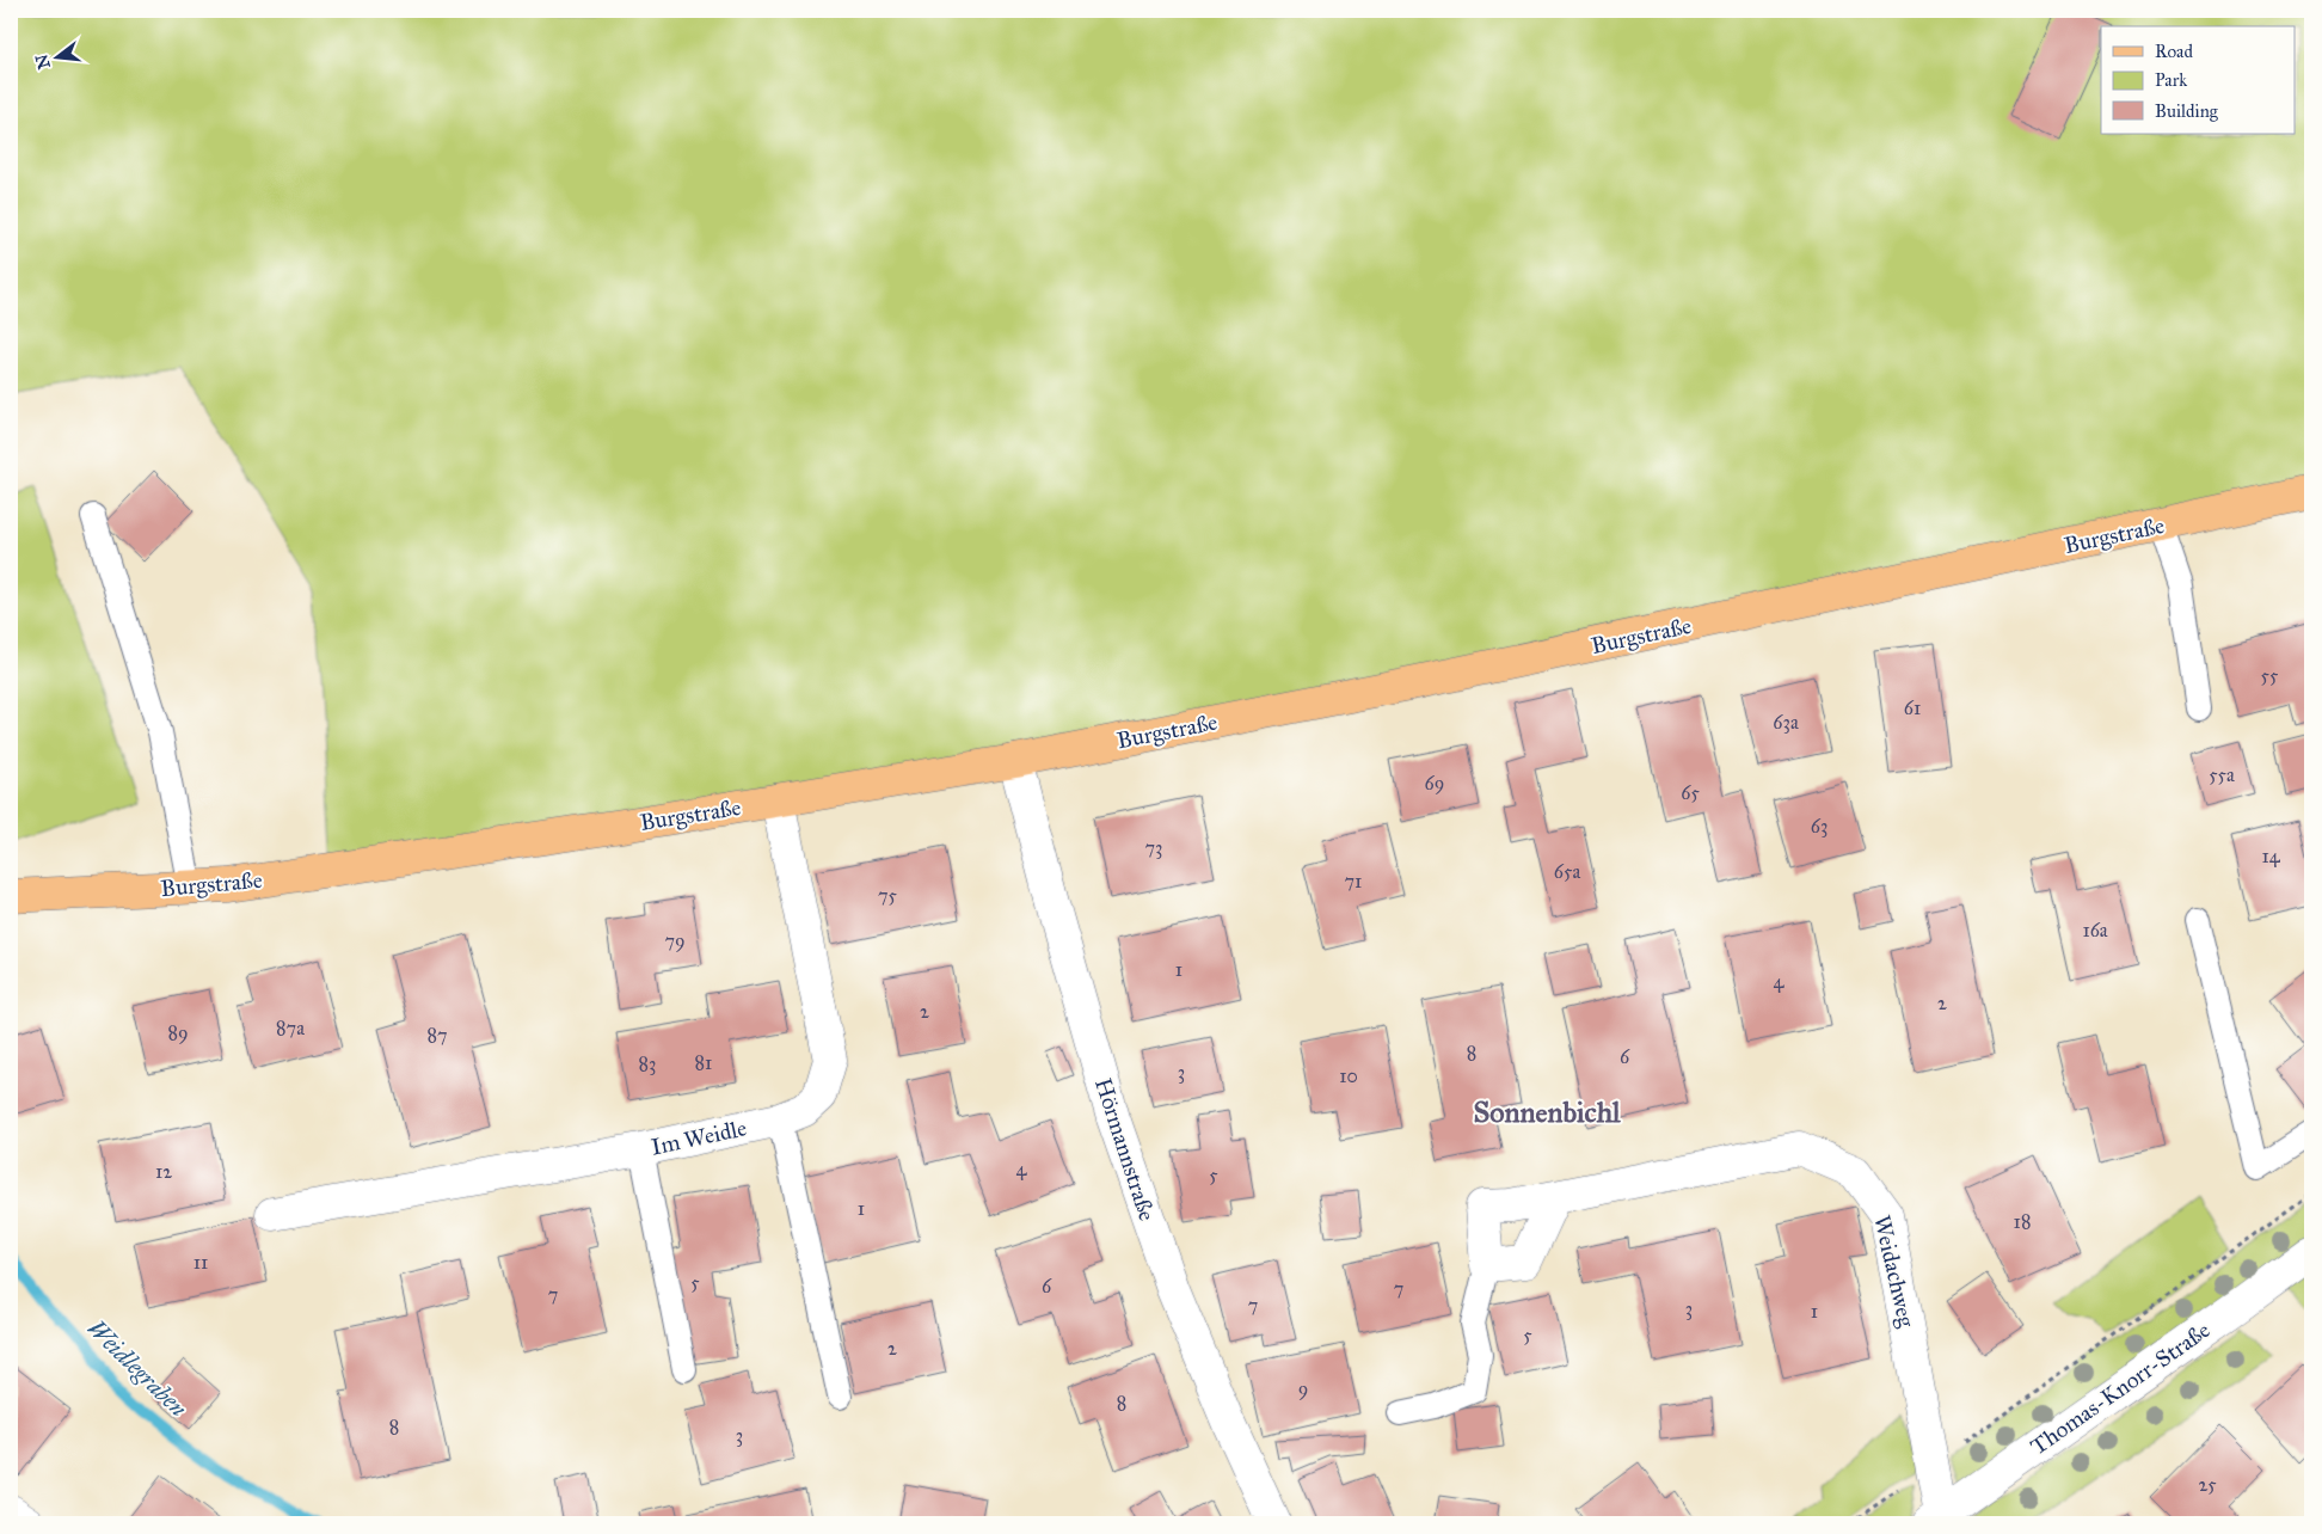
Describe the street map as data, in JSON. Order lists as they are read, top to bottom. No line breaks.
{"streets":{"main road":["Burgstraße"],"street":["Im Weidle","Hörmannstraße","Weidachweg","Thomas-Knorr-Straße"]},"crossings":[["Burgstraße","Im Weidle"],["Burgstraße","Hörmannstraße"],["Weidachweg","Thomas-Knorr-Straße"]],"districts":["Sonnenbichl"],"water":["Weidlegraben"],"house_numbers":["55","61","63a","55a","69","65","63","73","14","65a","71","75","16a","79","1","4","2","2","87a","89","87","8","6","81","83","3","10","4","12","5","1","18","11","5","6","7","7","7","3","1","5","2","9","8","8","3","25"],"legend":["Road","Park","Building"],"north":"left"}
